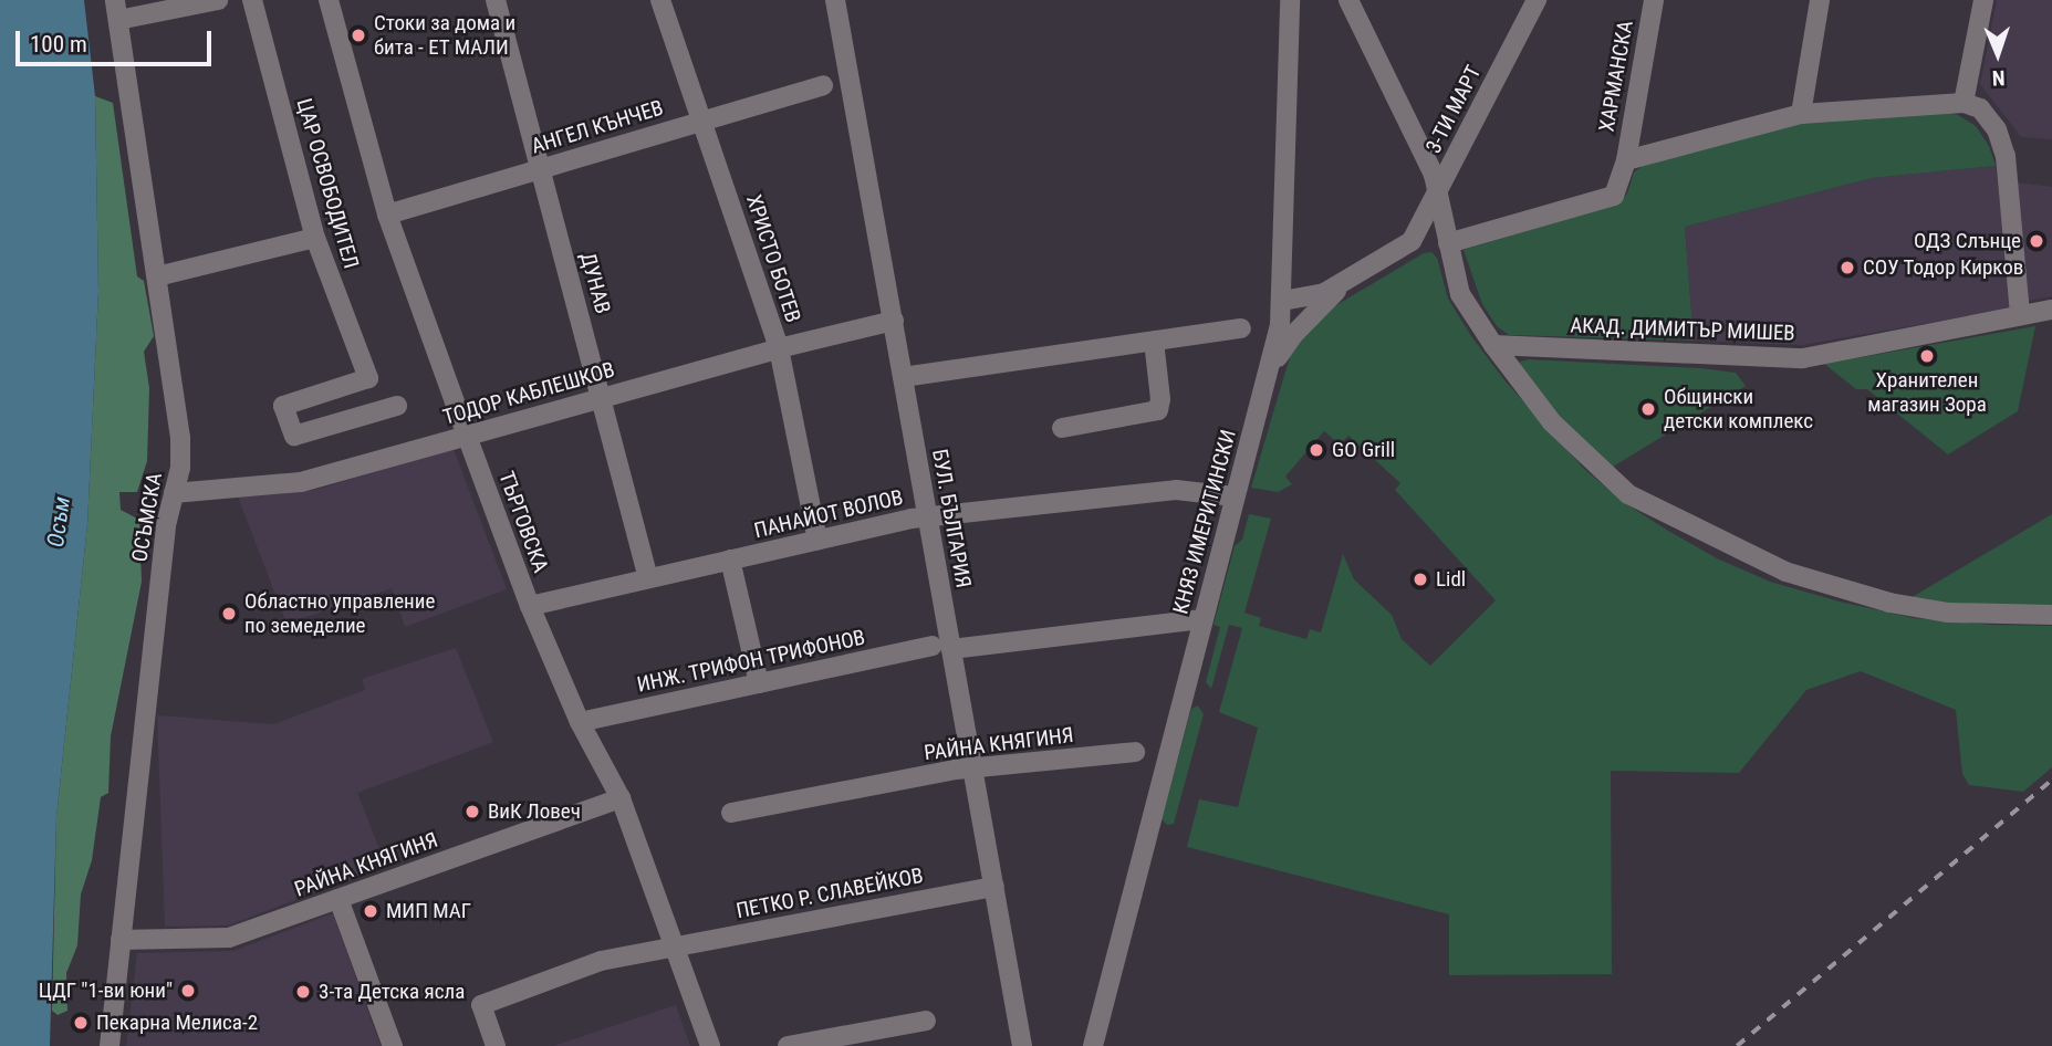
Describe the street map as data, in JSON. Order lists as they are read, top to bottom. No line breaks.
{"streets":{"street":["ХАРМАНСКА","3-ТИ МАРТ","АНГЕЛ КЪНЧЕВ","ЦАР ОСВОБОДИТЕЛ","ХРИСТО БОТЕВ","ДУНАВ","АКАД. ДИМИТЪР МИШЕВ","ТОДОР КАБЛЕШКОВ","ПАНАЙОТ ВОЛОВ","ОСЪМСКА","БУЛ. БЪЛГАРИЯ","ТЪРГОВСКА","КНЯЗ ИМЕРИТИНСКИ","ИНЖ. ТРИФОН ТРИФОНОВ","РАЙНА КНЯГИНЯ","ПЕТКО Р. СЛАВЕЙКОВ"]},"crossings":[["АНГЕЛ КЪНЧЕВ","ХРИСТО БОТЕВ"],["АНГЕЛ КЪНЧЕВ","ДУНАВ"],["АНГЕЛ КЪНЧЕВ","ТЪРГОВСКА"],["ХРИСТО БОТЕВ","ТОДОР КАБЛЕШКОВ"],["ХРИСТО БОТЕВ","ПАНАЙОТ ВОЛОВ"],["ДУНАВ","ТОДОР КАБЛЕШКОВ"],["ДУНАВ","ПАНАЙОТ ВОЛОВ"],["ТОДОР КАБЛЕШКОВ","ОСЪМСКА"],["ТОДОР КАБЛЕШКОВ","БУЛ. БЪЛГАРИЯ"],["ТОДОР КАБЛЕШКОВ","ТЪРГОВСКА"],["ПАНАЙОТ ВОЛОВ","БУЛ. БЪЛГАРИЯ"],["ПАНАЙОТ ВОЛОВ","ТЪРГОВСКА"],["ПАНАЙОТ ВОЛОВ","КНЯЗ ИМЕРИТИНСКИ"],["ОСЪМСКА","РАЙНА КНЯГИНЯ"],["БУЛ. БЪЛГАРИЯ","ИНЖ. ТРИФОН ТРИФОНОВ"],["БУЛ. БЪЛГАРИЯ","РАЙНА КНЯГИНЯ"],["БУЛ. БЪЛГАРИЯ","ПЕТКО Р. СЛАВЕЙКОВ"],["ТЪРГОВСКА","ИНЖ. ТРИФОН ТРИФОНОВ"],["ТЪРГОВСКА","РАЙНА КНЯГИНЯ"],["ТЪРГОВСКА","ПЕТКО Р. СЛАВЕЙКОВ"],["КНЯЗ ИМЕРИТИНСКИ","ИНЖ. ТРИФОН ТРИФОНОВ"]],"water":["Осъм"],"places":["Стоки за дома и бита - ЕТ МАЛИ","ОДЗ Слънце","СОУ Тодор Кирков","Хранителен магазин Зора","Общински детски комплекс","GO Grill","Lidl","Областно управление по земеделие","ВиК Ловеч","МИП МАГ","ЦДГ \"1-ви юни\"","3-та Детска ясла","Пекарна Мелиса-2"],"scale_bar":"100 m","north":"bottom"}
